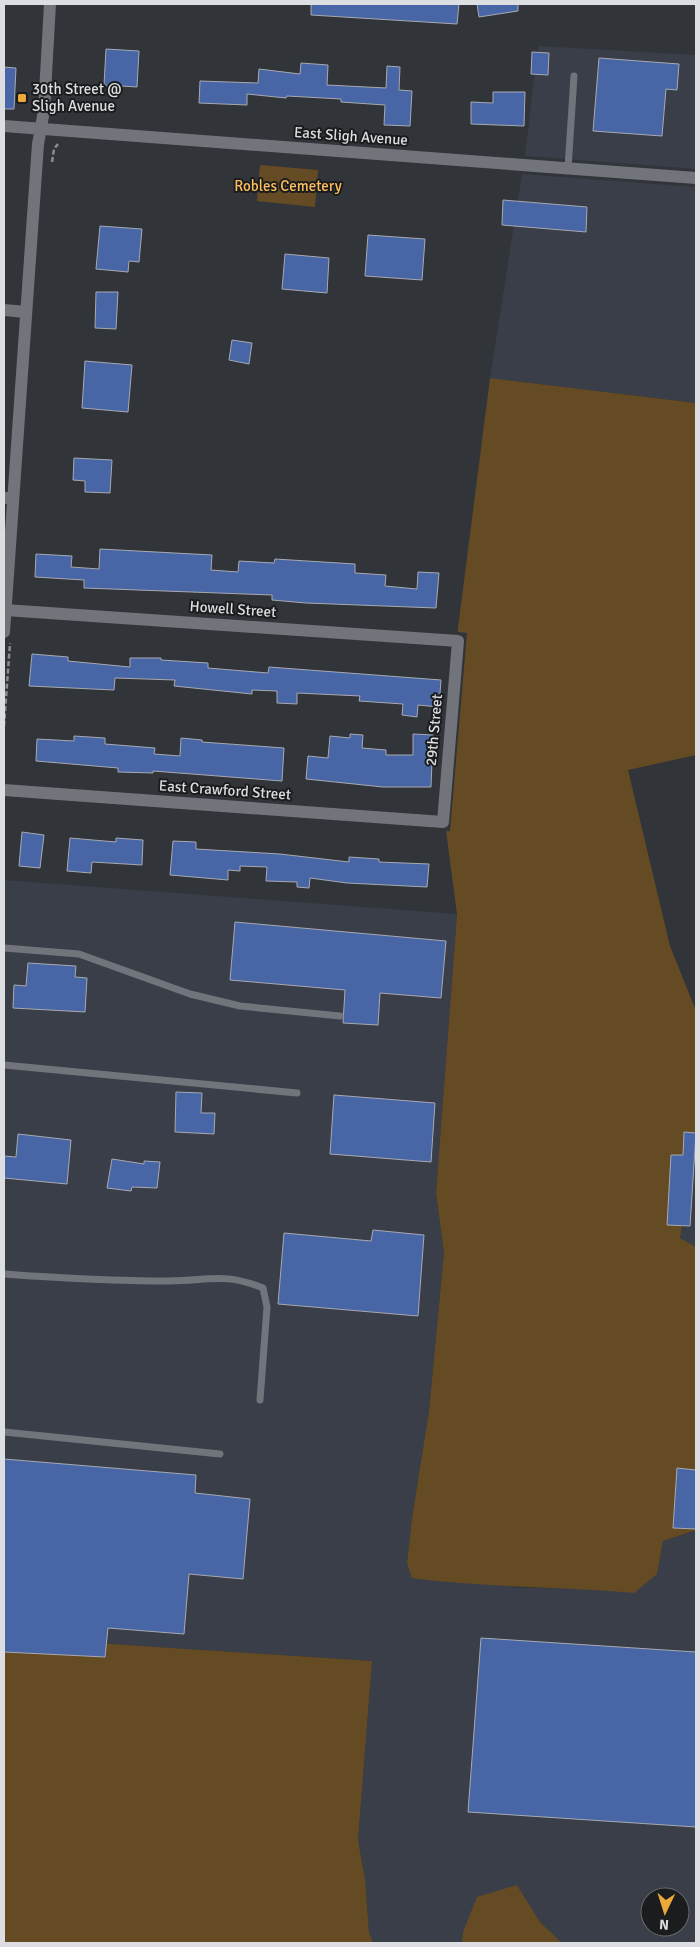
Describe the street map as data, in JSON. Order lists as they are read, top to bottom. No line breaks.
{"streets":{"street":["East Sligh Avenue","Howell Street","29th Street","East Crawford Street"]},"crossings":[["Howell Street","29th Street"],["29th Street","East Crawford Street"]],"parks":["Robles Cemetery"],"places":{"transit":["30th Street @ Sligh Avenue"]},"north":"bottom"}
